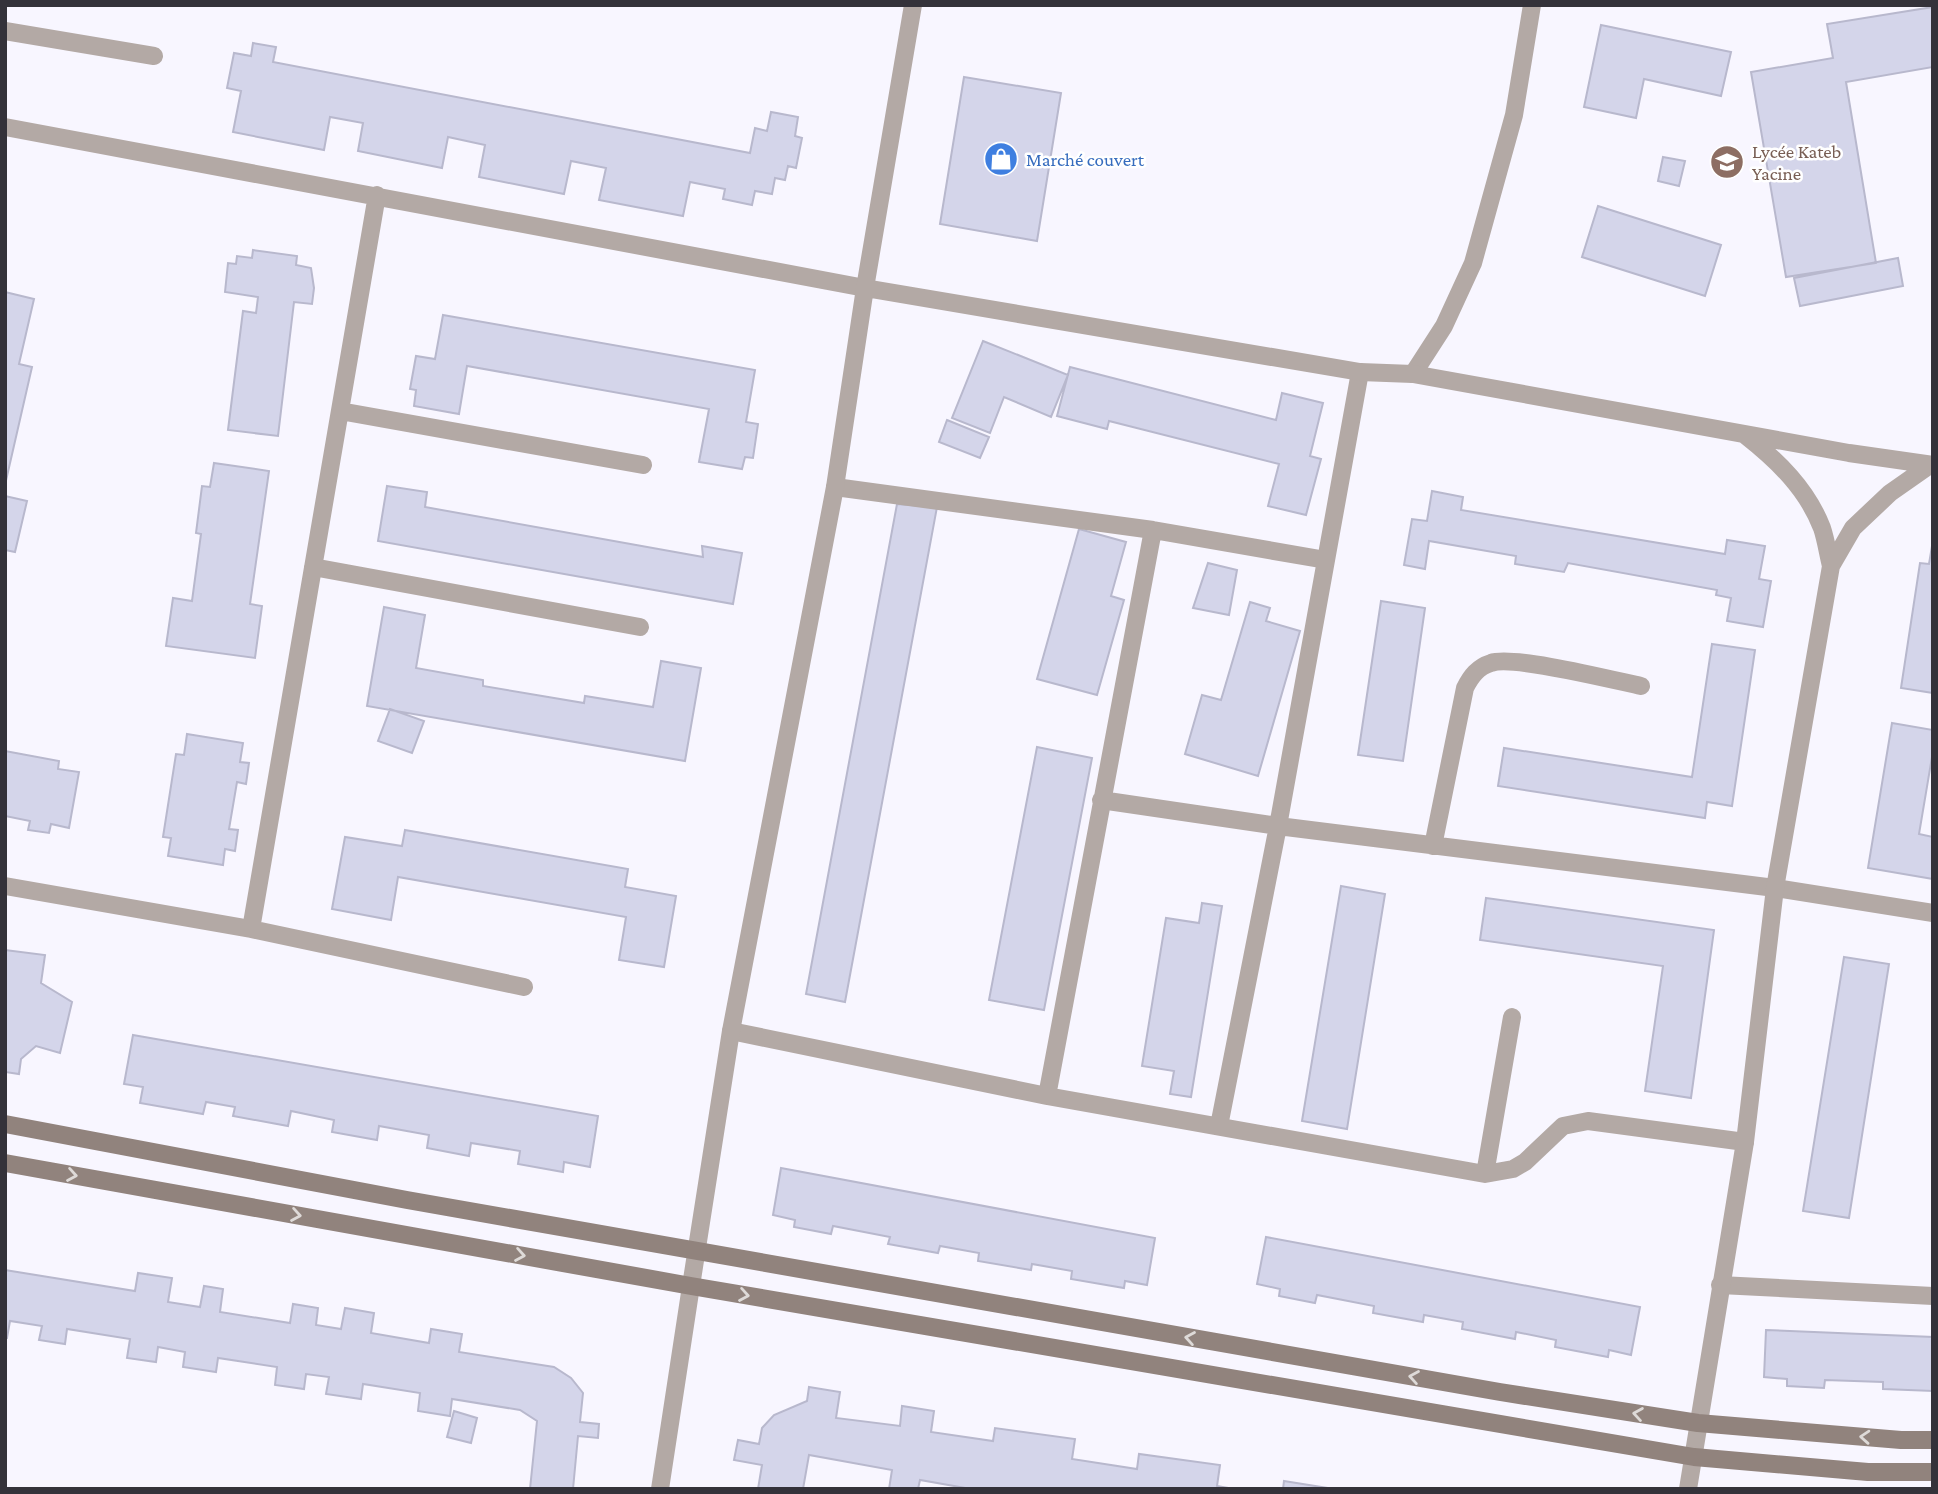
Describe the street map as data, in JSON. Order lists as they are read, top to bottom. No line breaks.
{"places":{"shop":["Marché couvert"],"school or university":["Lycée Kateb Yacine"]}}
